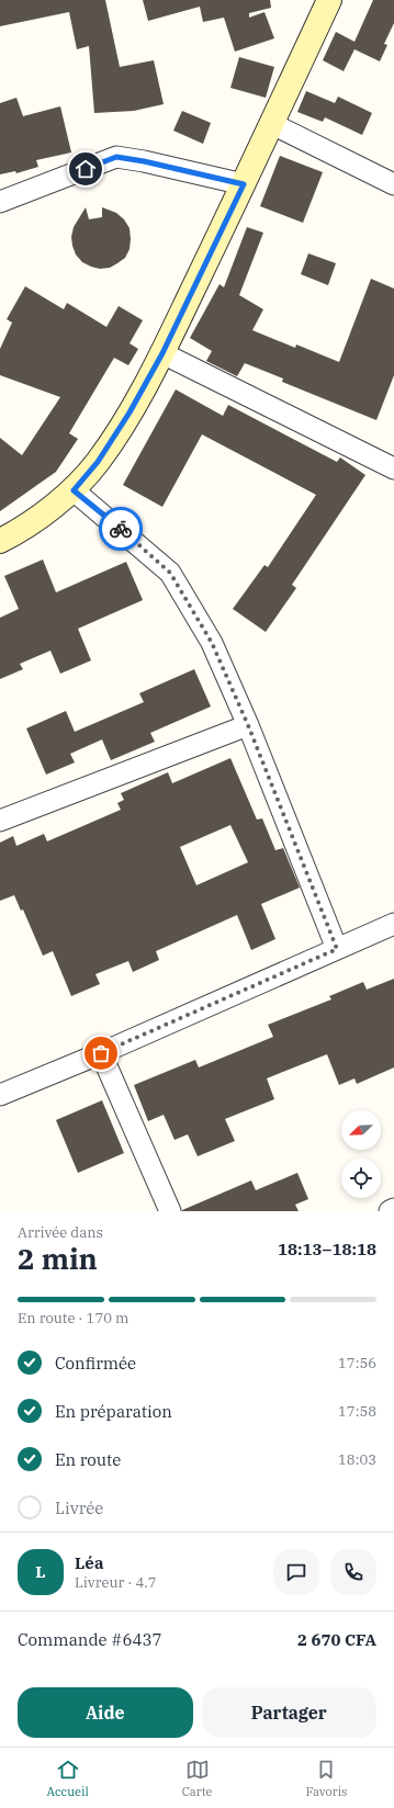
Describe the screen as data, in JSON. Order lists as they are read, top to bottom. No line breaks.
{"north":"bottom left","page":{"heading":["2 min","Arrivée dans","18:13–18:18"],"panel":["Léa","Livreur · 4.7","Commande #6437","2 670 CFA"],"bar":"En route · 170 m","list":[["Confirmée","17:56"],["En préparation","17:58"],["En route","18:03"],"Livrée"],"round":"L","buttons":["Aide","Partager"],"tabs":["Accueil","Carte","Favoris"]}}
